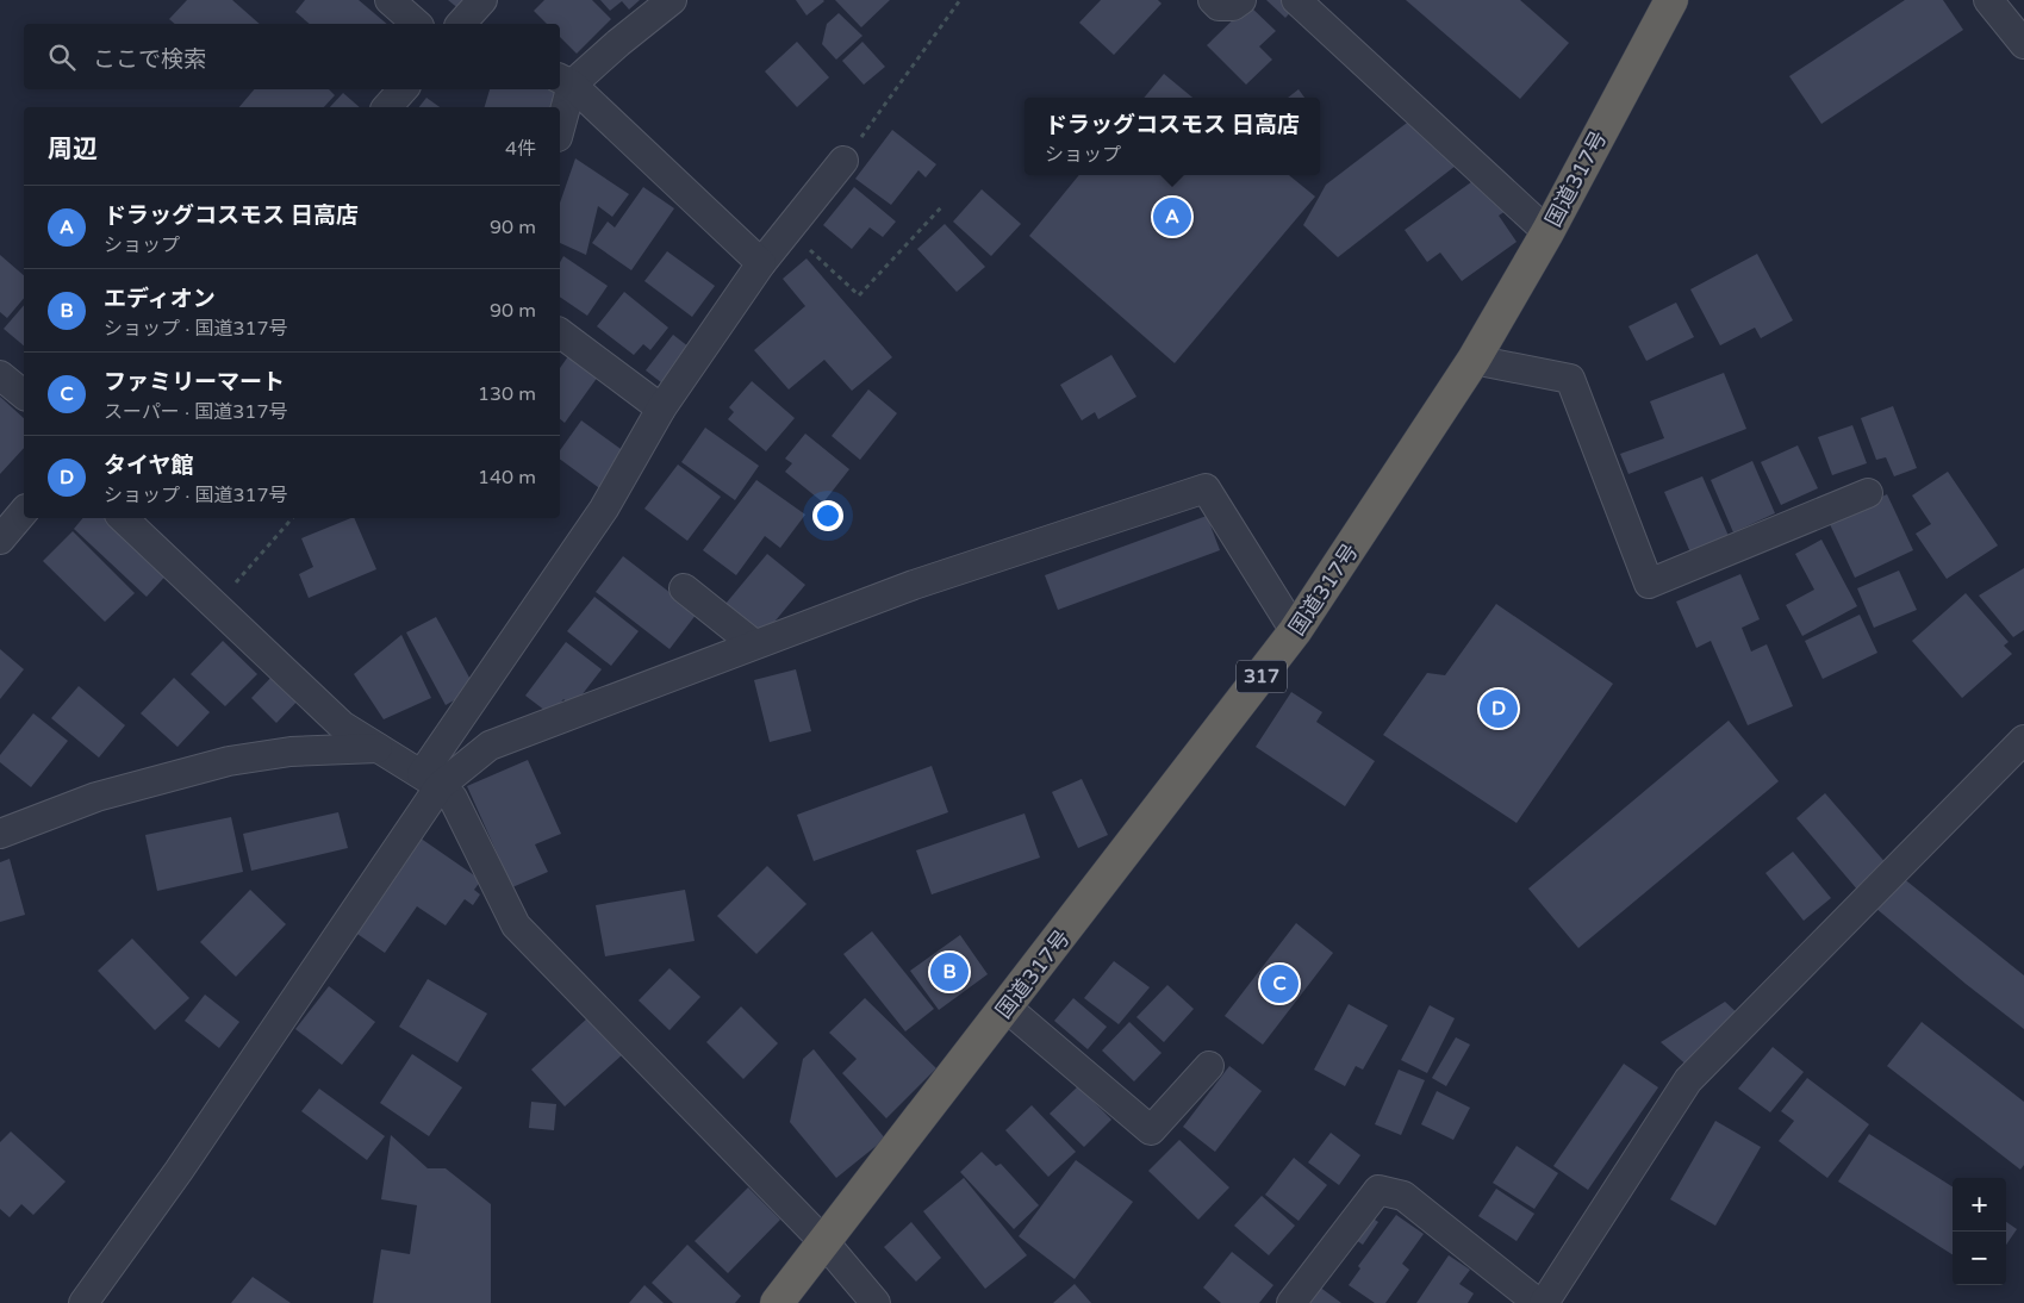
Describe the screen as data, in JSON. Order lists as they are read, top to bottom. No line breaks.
{"streets":{"highway":["国道317号","317"]},"page":{"search":"ここで検索","popup":["ドラッグコスモス 日高店","ショップ"],"heading":["周辺","4件"],"list":[{"mark":"A","name":"ドラッグコスモス 日高店","note":"ショップ","value":"90 m"},{"mark":"B","name":"エディオン","note":"ショップ · 国道317号","value":"90 m"},{"mark":"C","name":"ファミリーマート","note":"スーパー · 国道317号","value":"130 m"},{"mark":"D","name":"タイヤ館","note":"ショップ · 国道317号","value":"140 m"}],"pins":["A","D","B","C"],"map_buttons":["+","−"]}}
